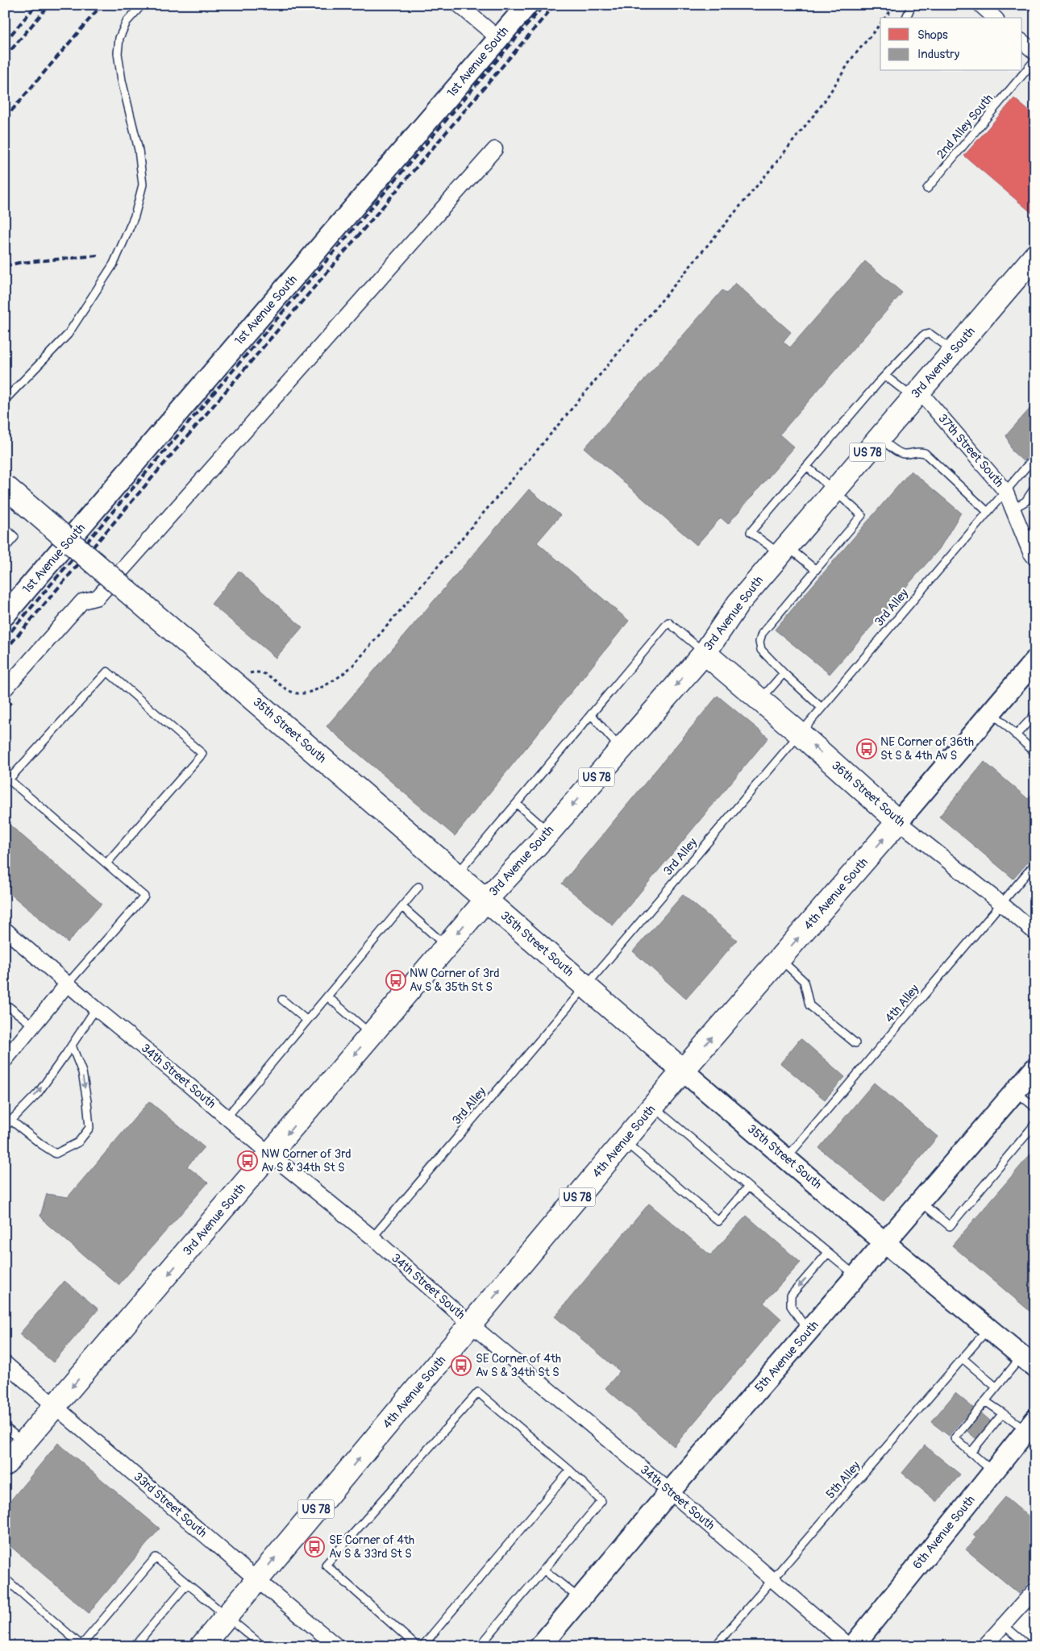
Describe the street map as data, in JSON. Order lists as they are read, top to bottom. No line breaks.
{"streets":{"main road":["3rd Avenue South","US 78","35th Street South","36th Street South","4th Avenue South"],"street":["1st Avenue South","37th Street South","34th Street South","5th Avenue South","33rd Street South","6th Avenue South"],"lane":["2nd Alley South","3rd Alley","4th Alley","5th Alley"]},"crossings":[["3rd Avenue South","37th Street South"],["3rd Avenue South","35th Street South"],["3rd Avenue South","36th Street South"],["3rd Avenue South","34th Street South"],["3rd Avenue South","33rd Street South"],["37th Street South","3rd Alley"],["3rd Alley","35th Street South"],["3rd Alley","36th Street South"],["3rd Alley","34th Street South"],["35th Street South","4th Avenue South"],["35th Street South","4th Alley"],["35th Street South","5th Avenue South"],["35th Street South","5th Alley"],["36th Street South","4th Avenue South"],["36th Street South","4th Alley"],["4th Avenue South","34th Street South"],["4th Avenue South","33rd Street South"],["34th Street South","5th Avenue South"],["34th Street South","5th Alley"]],"one_way":["3rd Avenue South","4th Avenue South"],"places":{"bus stop":["NE Corner of 36th St S & 4th Av S","NW Corner of 3rd Av S & 35th St S","NW Corner of 3rd Av S & 34th St S","SE Corner of 4th Av S & 34th St S","SE Corner of 4th Av S & 33rd St S"]},"legend":["Shops","Industry"]}
